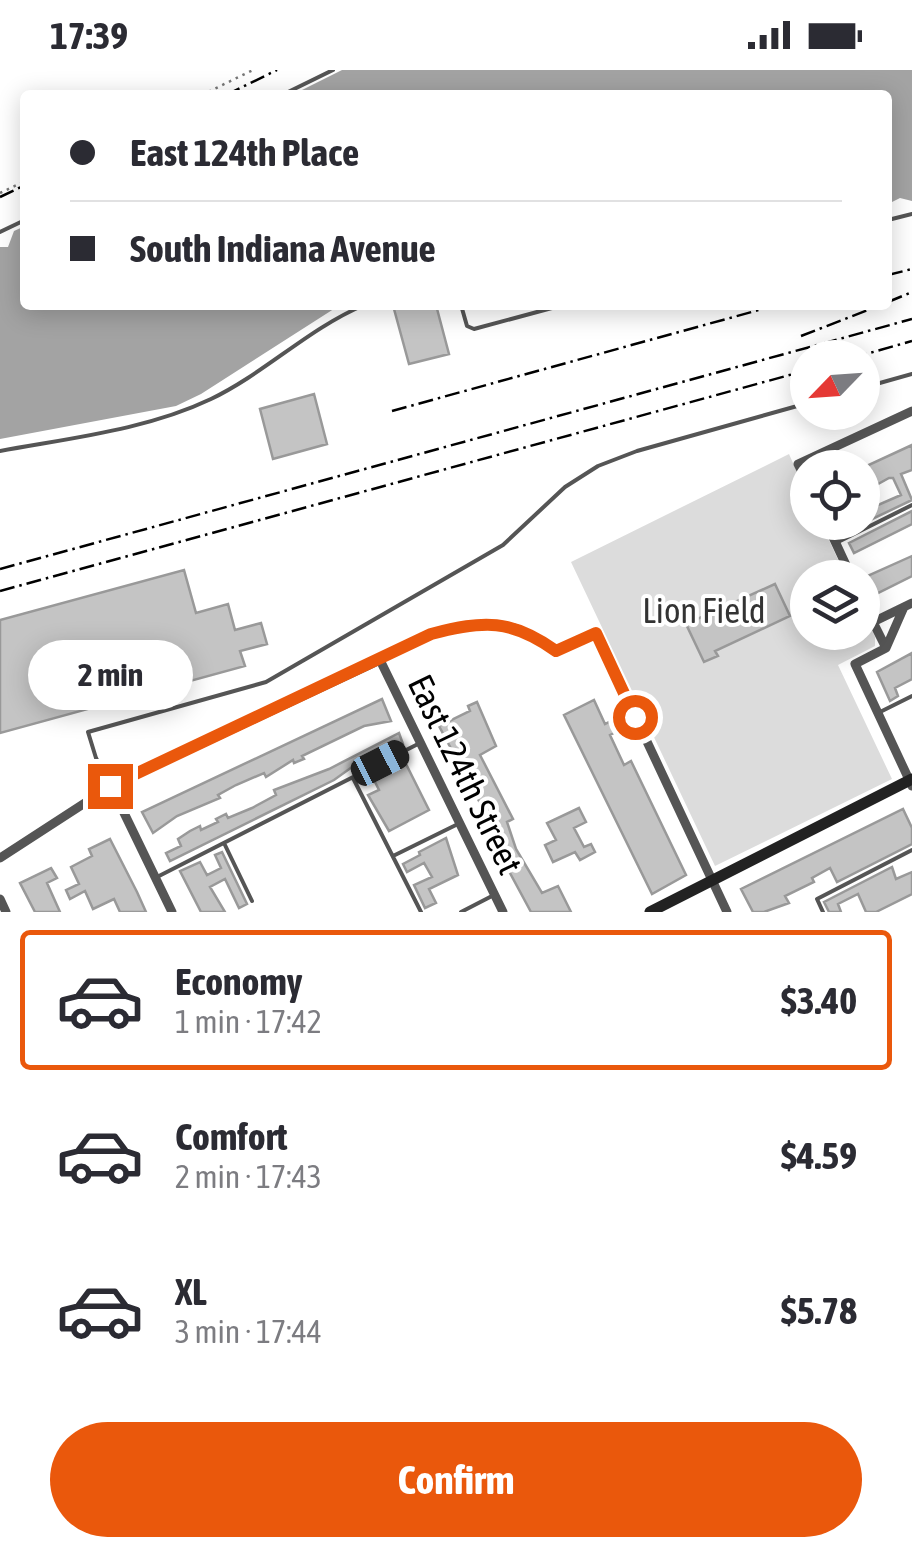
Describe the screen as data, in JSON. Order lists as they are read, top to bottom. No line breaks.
{"streets":{"street":["East 124th Street"]},"parks":["Lion Field"],"north":"bottom left","page":{"status":"17:39","banner":["East 124th Place","South Indiana Avenue"],"bubble":"2 min","list":[{"name":"Economy","note":"1 min · 17:42","value":"$3.40"},{"name":"Comfort","note":"2 min · 17:43","value":"$4.59"},{"name":"XL","note":"3 min · 17:44","value":"$5.78"}],"buttons":"Confirm"}}
